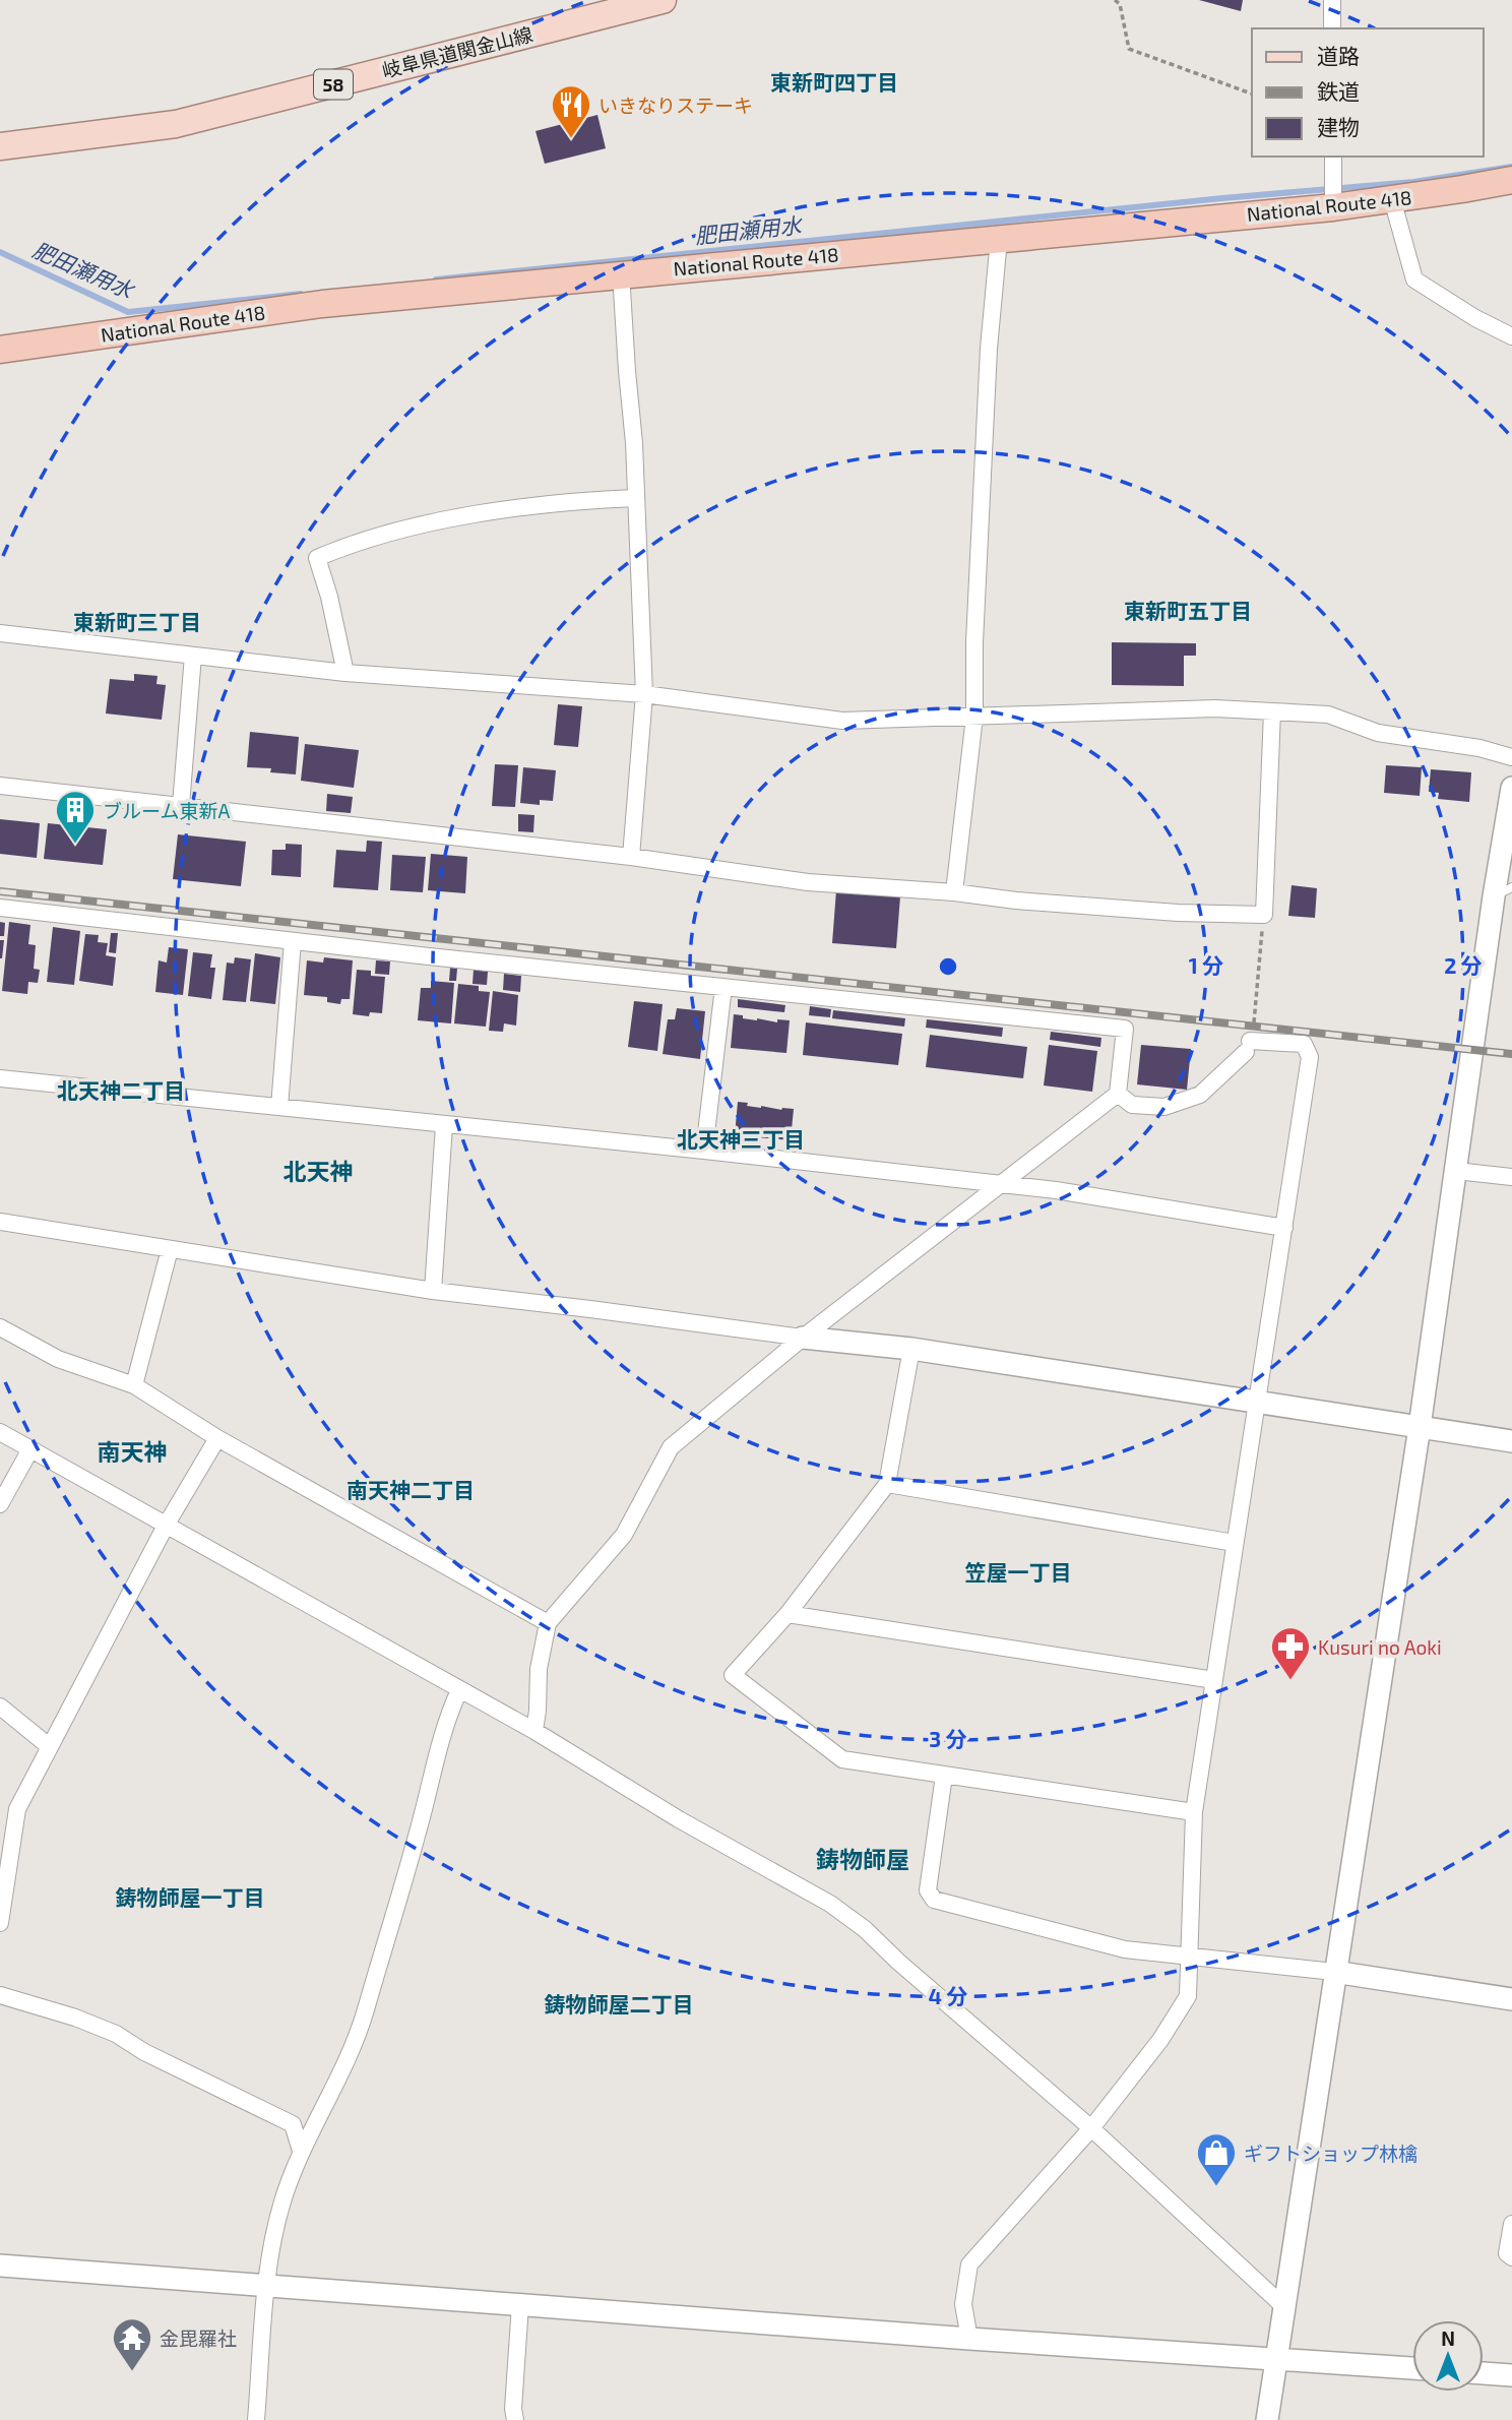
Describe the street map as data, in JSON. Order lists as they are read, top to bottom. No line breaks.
{"streets":{"highway":["National Route 418"],"main road":["岐阜県道関金山線","58"]},"districts":["東新町四丁目","東新町五丁目","東新町三丁目","北天神二丁目","北天神三丁目","北天神","南天神","南天神二丁目","笠屋一丁目","鋳物師屋","鋳物師屋一丁目","鋳物師屋二丁目"],"water":["肥田瀬用水"],"places":{"restaurant":["いきなりステーキ"],"building":["ブルーム東新A"],"pharmacy":["Kusuri no Aoki"],"shop":["ギフトショップ林檎"],"temple":["金毘羅社"]},"legend":["道路","鉄道","建物"],"north":"top","rings":["1 分","2 分","3 分","4 分"]}
